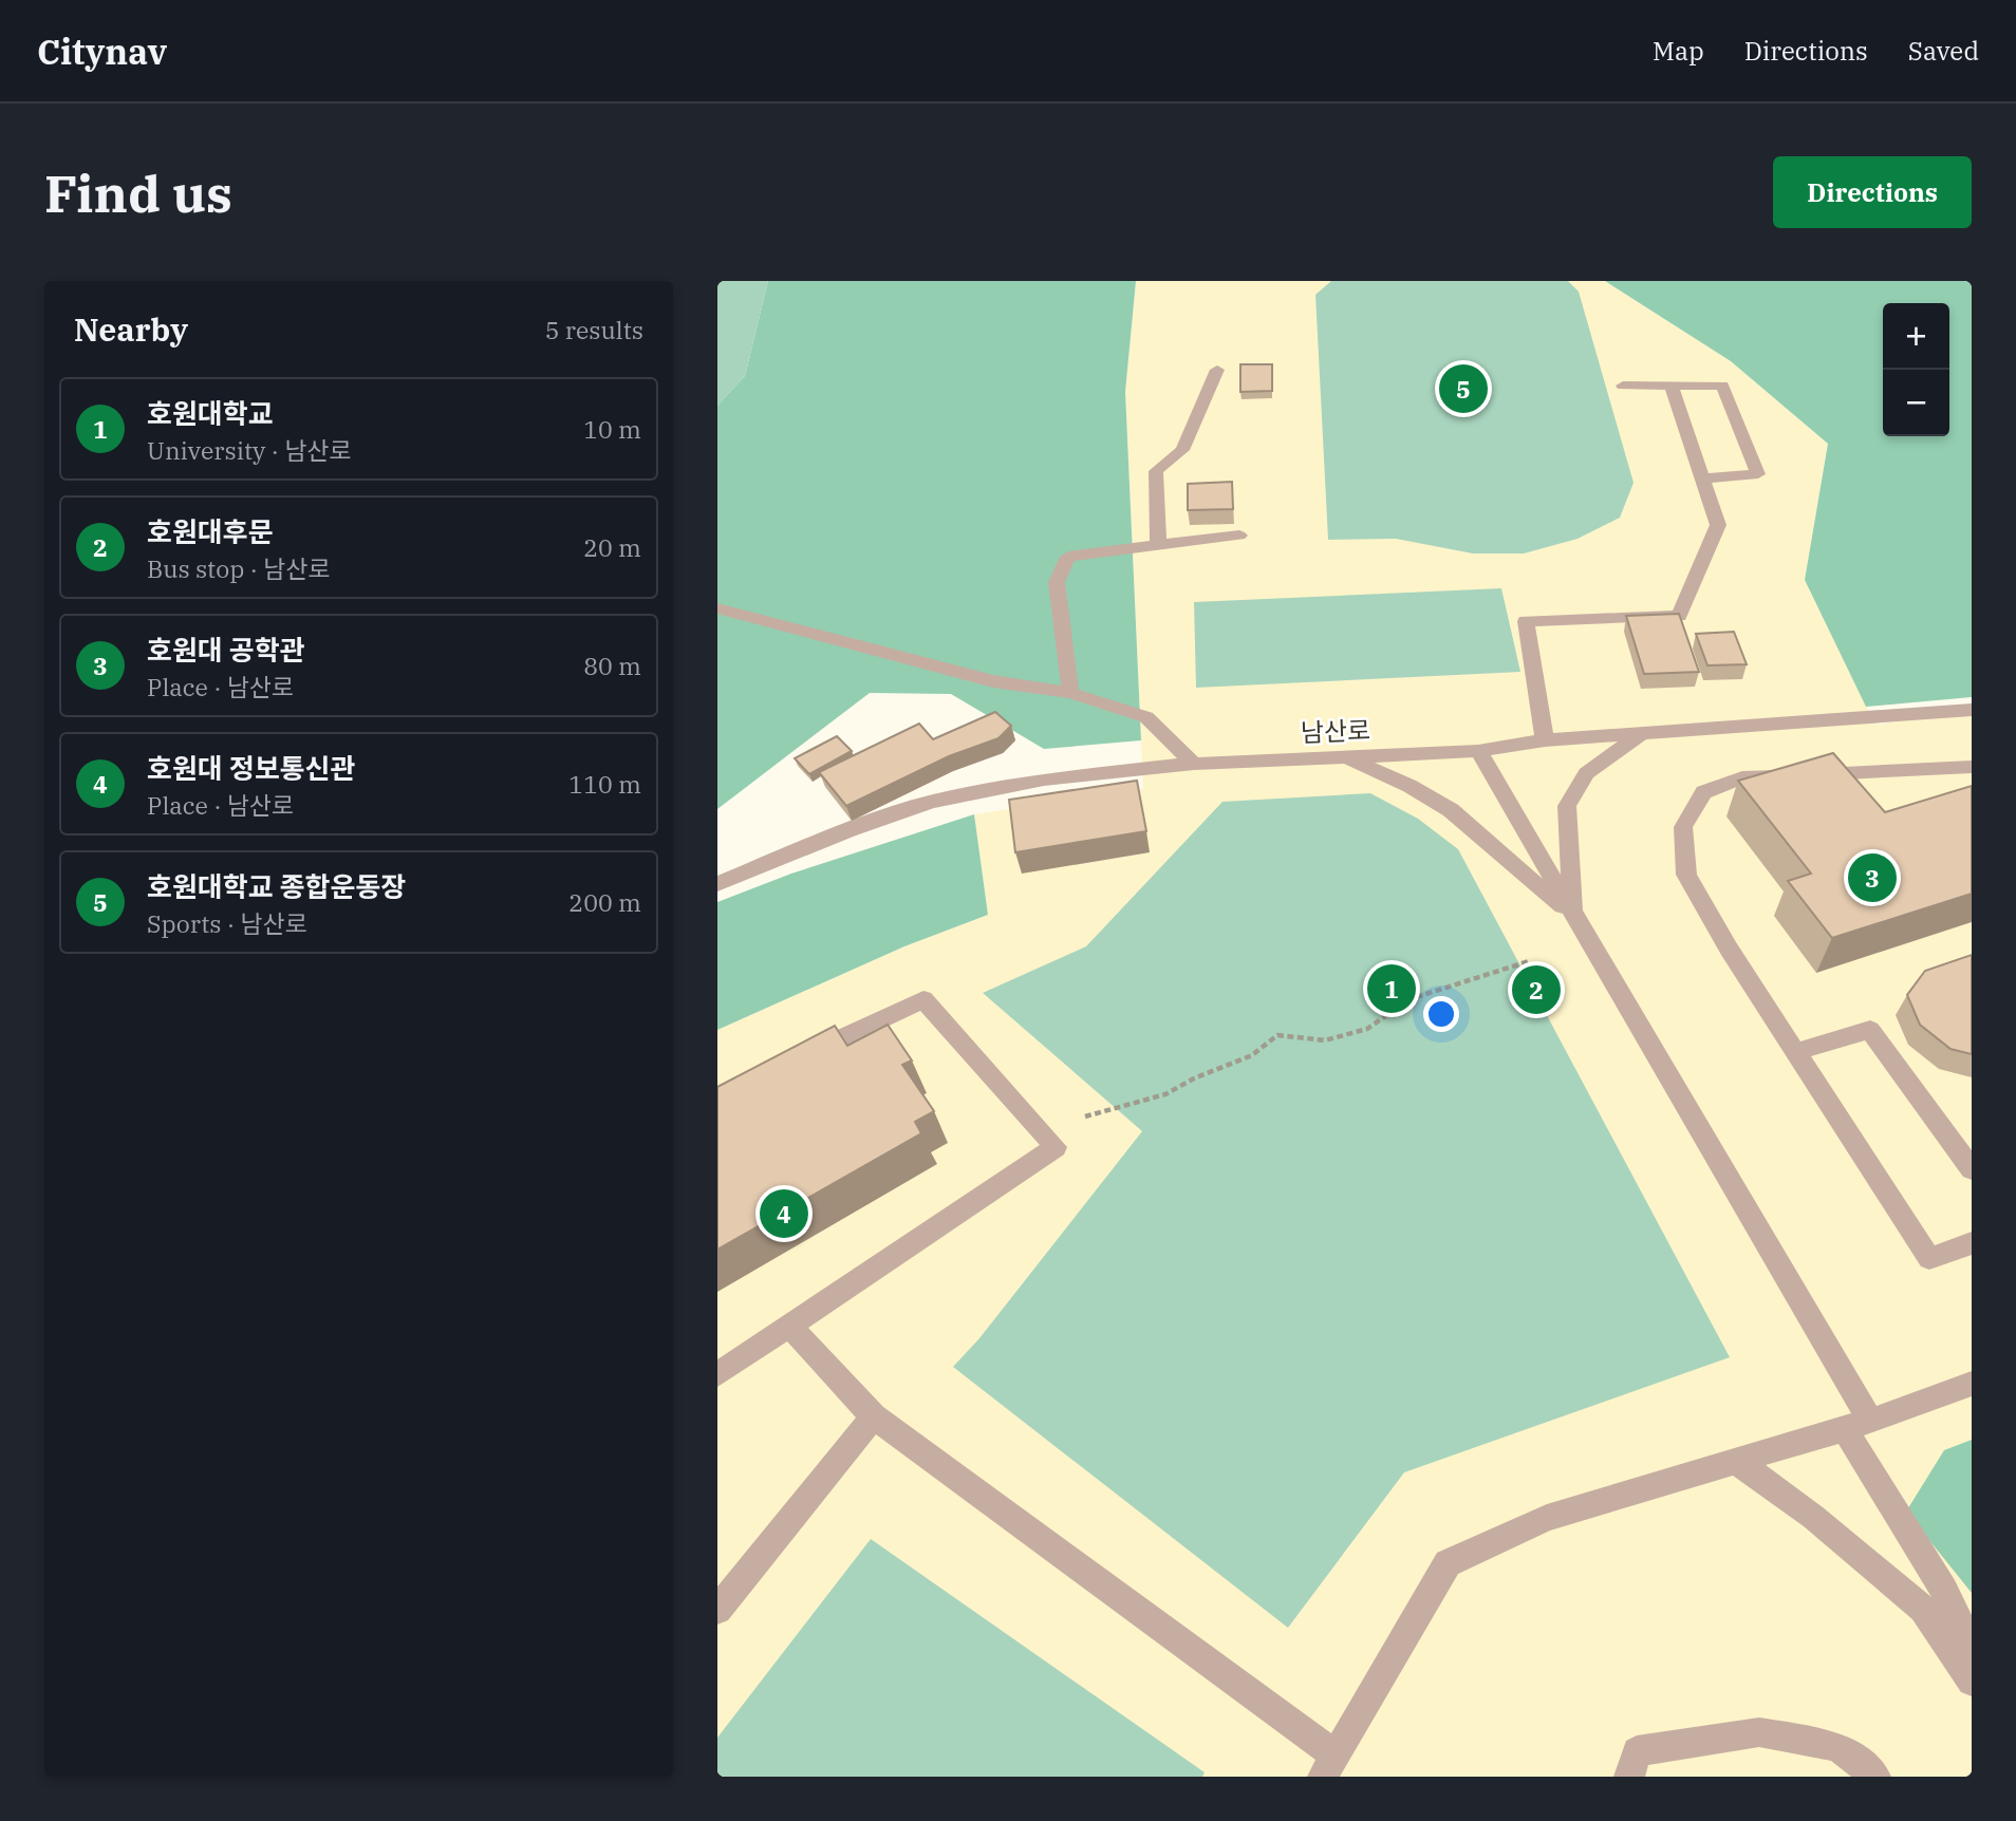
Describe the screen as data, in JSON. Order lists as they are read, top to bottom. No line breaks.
{"streets":{"street":["남산로"]},"page":{"header":"Citynav","nav":["Map","Directions","Saved"],"buttons":"Directions","title":"Find us","heading":["Nearby","5 results"],"map_buttons":["+","−"],"pins":["5","3","1","2","4"],"list":[{"mark":"1","name":"호원대학교","note":"University · 남산로","value":"10 m"},{"mark":"2","name":"호원대후문","note":"Bus stop · 남산로","value":"20 m"},{"mark":"3","name":"호원대 공학관","note":"Place · 남산로","value":"80 m"},{"mark":"4","name":"호원대 정보통신관","note":"Place · 남산로","value":"110 m"},{"mark":"5","name":"호원대학교 종합운동장","note":"Sports · 남산로","value":"200 m"}]}}
